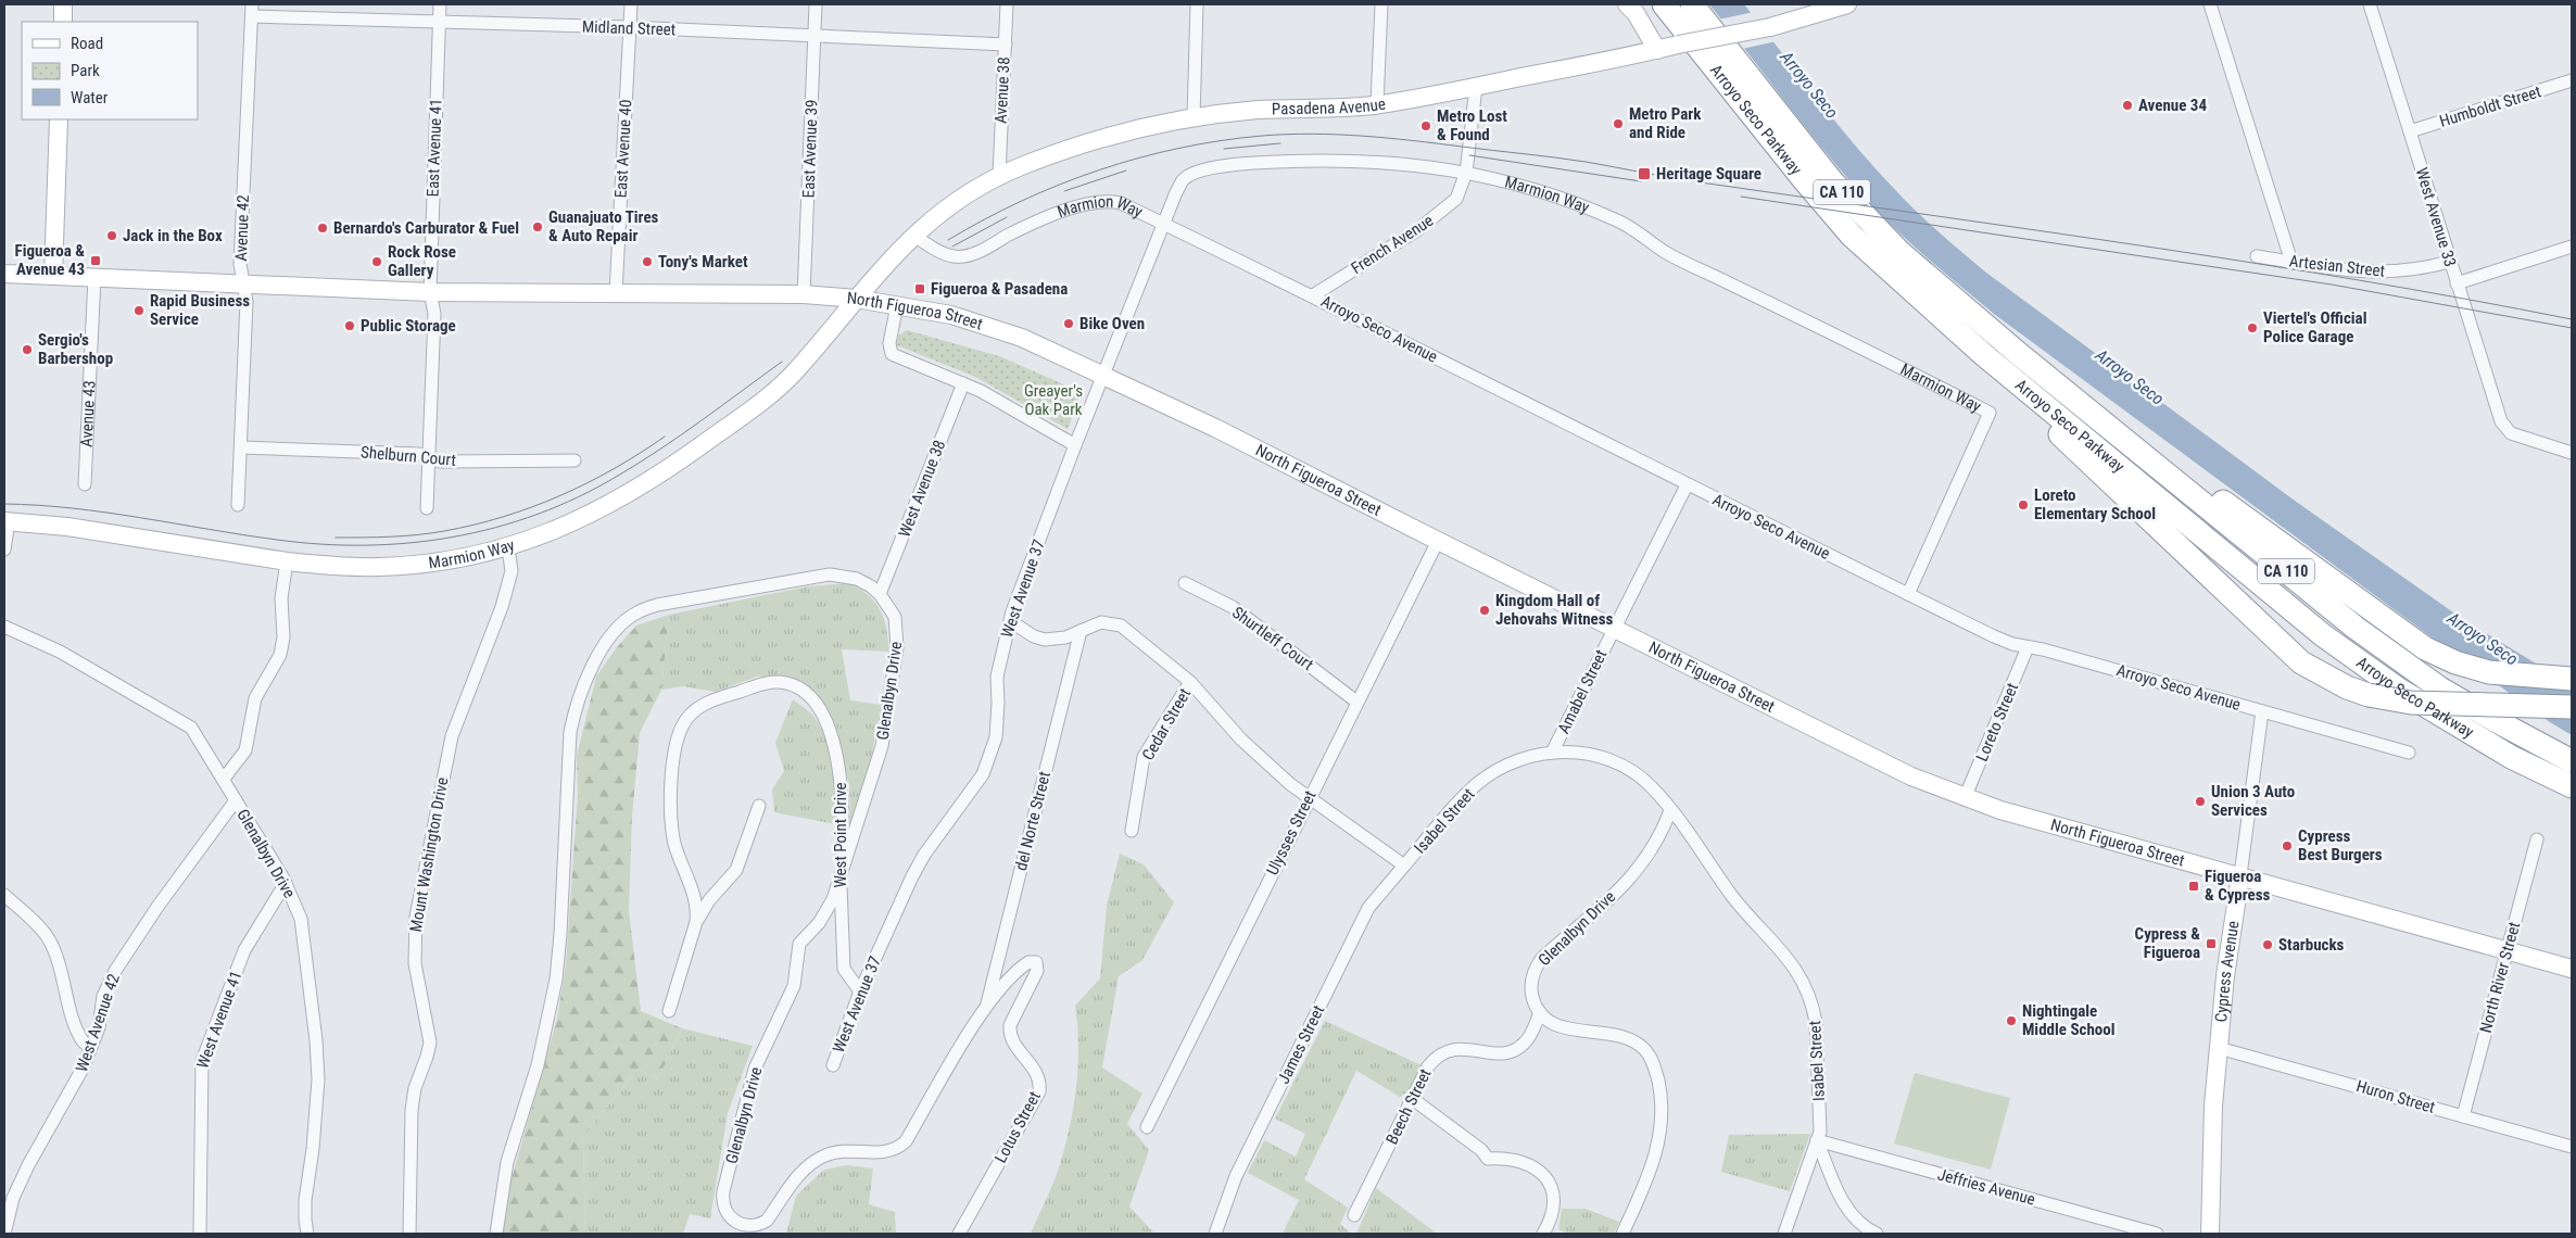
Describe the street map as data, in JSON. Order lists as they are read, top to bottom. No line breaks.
{"streets":{"highway":["Arroyo Seco Parkway","CA 110"],"main road":["Pasadena Avenue","Marmion Way","North Figueroa Street","Cypress Avenue"],"street":["Midland Street","Avenue 38","Humboldt Street","East Avenue 41","East Avenue 40","East Avenue 39","West Avenue 33","Avenue 42","French Avenue","Artesian Street","Arroyo Seco Avenue","Avenue 43","Shelburn Court","West Avenue 38","West Avenue 37","Shurtleff Court","Glenalbyn Drive","Amabel Street","Loreto Street","Cedar Street","del Norte Street","Isabel Street","Ulysses Street","West Point Drive","Mount Washington Drive","North River Street","West Avenue 41","West Avenue 42","James Street","Huron Street","Beech Street","Lotus Street","Jeffries Avenue"]},"crossings":[["Midland Street","Avenue 38"],["Midland Street","East Avenue 41"],["Midland Street","East Avenue 40"],["Midland Street","East Avenue 39"],["Midland Street","Avenue 42"],["Avenue 38","Pasadena Avenue"],["Pasadena Avenue","Marmion Way"],["Pasadena Avenue","French Avenue"],["Pasadena Avenue","North Figueroa Street"],["Humboldt Street","West Avenue 33"],["East Avenue 41","North Figueroa Street"],["East Avenue 40","North Figueroa Street"],["East Avenue 39","North Figueroa Street"],["Marmion Way","French Avenue"],["Marmion Way","North Figueroa Street"],["Marmion Way","Arroyo Seco Avenue"],["Marmion Way","West Avenue 37"],["Marmion Way","Mount Washington Drive"],["West Avenue 33","Artesian Street"],["Avenue 42","North Figueroa Street"],["Avenue 42","Shelburn Court"],["French Avenue","Arroyo Seco Avenue"],["North Figueroa Street","Avenue 43"],["North Figueroa Street","West Avenue 37"],["North Figueroa Street","Amabel Street"],["North Figueroa Street","Loreto Street"],["North Figueroa Street","Ulysses Street"],["North Figueroa Street","Cypress Avenue"],["North Figueroa Street","North River Street"],["Arroyo Seco Avenue","West Avenue 37"],["Arroyo Seco Avenue","Amabel Street"],["Arroyo Seco Avenue","Loreto Street"],["Arroyo Seco Avenue","Cypress Avenue"],["West Avenue 38","Glenalbyn Drive"],["West Avenue 37","Isabel Street"],["West Avenue 37","West Point Drive"],["Shurtleff Court","Ulysses Street"],["Glenalbyn Drive","del Norte Street"],["Glenalbyn Drive","Isabel Street"],["Glenalbyn Drive","West Point Drive"],["Glenalbyn Drive","West Avenue 41"],["Glenalbyn Drive","West Avenue 42"],["Glenalbyn Drive","Beech Street"],["Glenalbyn Drive","Lotus Street"],["Amabel Street","Isabel Street"],["Cedar Street","Isabel Street"],["del Norte Street","Isabel Street"],["Isabel Street","Ulysses Street"],["Isabel Street","James Street"],["Isabel Street","Jeffries Avenue"],["Cypress Avenue","Huron Street"],["North River Street","Huron Street"]],"water":["Arroyo Seco"],"parks":["Greayer's Oak Park"],"places":{"other":["Avenue 34","Metro Park and Ride","Metro Lost & Found","Guanajuato Tires & Auto Repair","Bernardo's Carburator & Fuel","Jack in the Box","Rock Rose Gallery","Tony's Market","Rapid Business Service","Bike Oven","Public Storage","Viertel's Official Police Garage","Sergio's Barbershop","Loreto Elementary School","Kingdom Hall of Jehovahs Witness","Union 3 Auto Services","Cypress Best Burgers","Starbucks","Nightingale Middle School"],"transit":["Heritage Square","Figueroa & Avenue 43","Figueroa & Pasadena","Figueroa & Cypress","Cypress & Figueroa"]},"legend":["Road","Park","Water"]}
